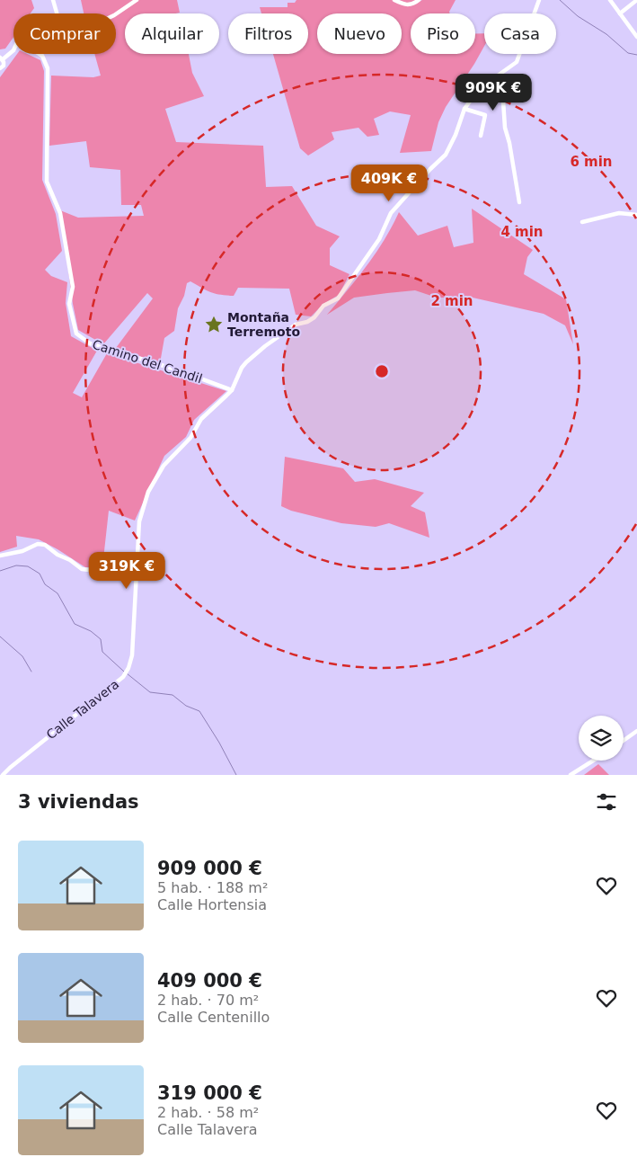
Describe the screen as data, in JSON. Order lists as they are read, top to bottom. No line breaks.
{"streets":{"street":["Camino del Candil","Calle Talavera"]},"crossings":[["Camino del Candil","Calle Talavera"]],"places":{"place":["Montaña Terremoto"]},"page":{"chip":["Comprar","Alquilar","Filtros","Nuevo","Piso","Casa"],"price":["909K €","409K €","319K €"],"heading":"3 viviendas","list":[{"name":"909 000 €","note":"5 hab. · 188 m² · Calle Hortensia"},{"name":"409 000 €","note":"2 hab. · 70 m² · Calle Centenillo"},{"name":"319 000 €","note":"2 hab. · 58 m² · Calle Talavera"}]},"rings":["6 min","4 min","2 min"]}
